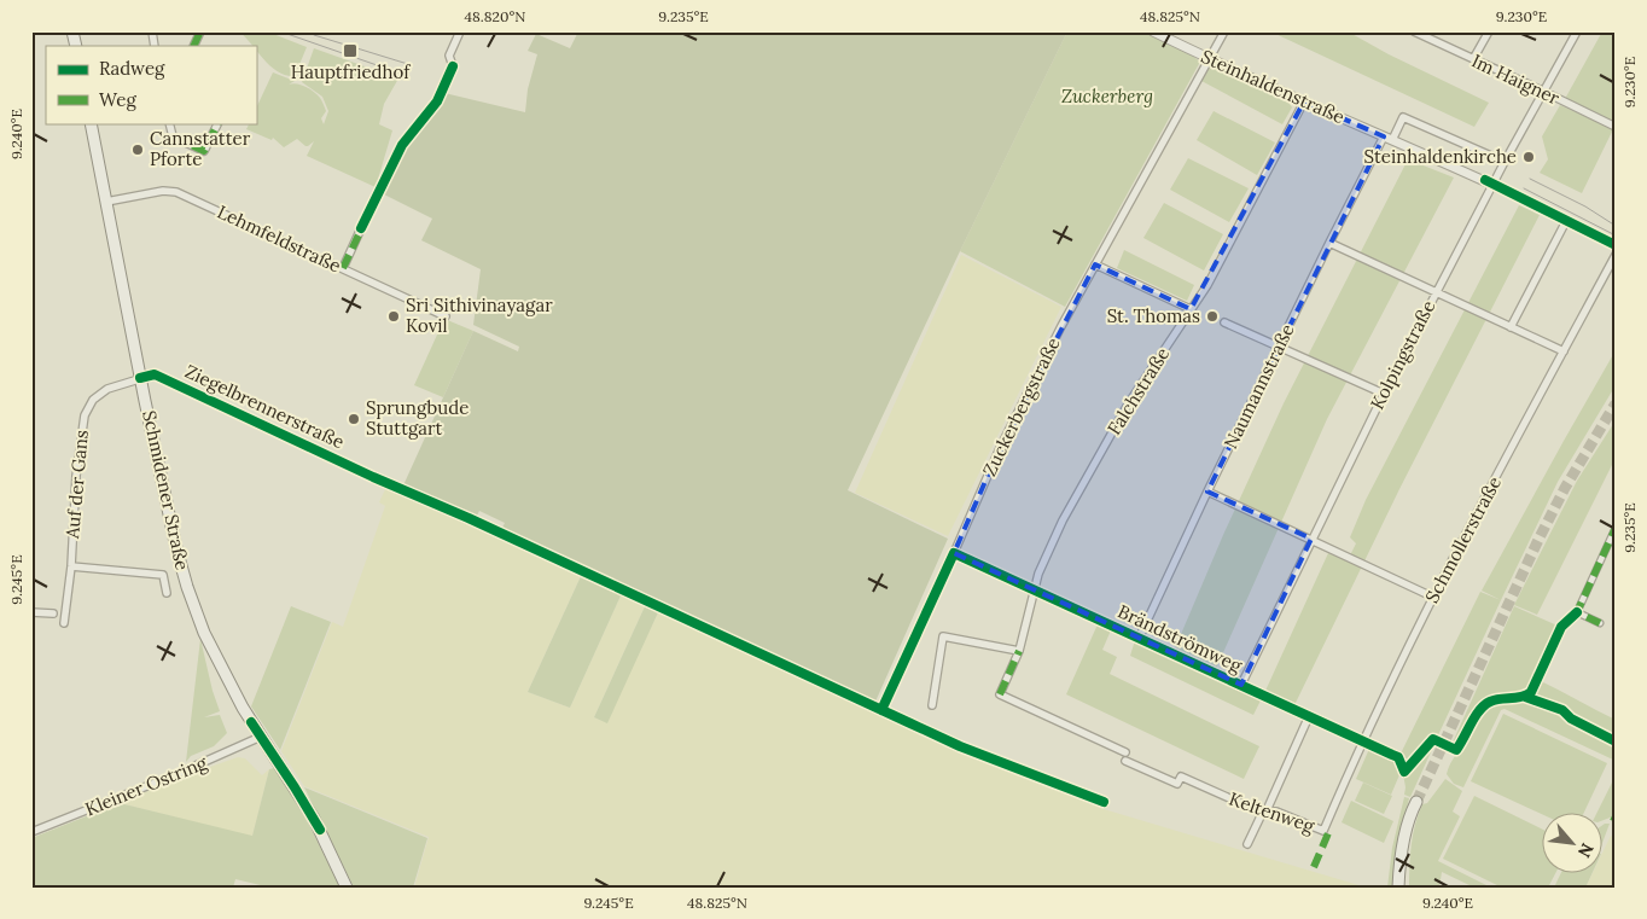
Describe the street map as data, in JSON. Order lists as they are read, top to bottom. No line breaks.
{"streets":{"main road":["Schmidener Straße"],"street":["Im Haigner","Steinhaldenstraße","Lehmfeldstraße","Kolpingstraße","Naumannstraße","Falchstraße","Ziegelbrennerstraße","Zuckerbergstraße","Auf der Gans","Schmollerstraße","Brändströmweg","Kleiner Ostring","Keltenweg"]},"crossings":[["Im Haigner","Kolpingstraße"],["Steinhaldenstraße","Kolpingstraße"],["Steinhaldenstraße","Naumannstraße"],["Steinhaldenstraße","Falchstraße"],["Steinhaldenstraße","Zuckerbergstraße"],["Lehmfeldstraße","Schmidener Straße"],["Kolpingstraße","Brändströmweg"],["Naumannstraße","Brändströmweg"],["Falchstraße","Brändströmweg"],["Falchstraße","Keltenweg"],["Ziegelbrennerstraße","Schmidener Straße"],["Zuckerbergstraße","Brändströmweg"],["Auf der Gans","Schmidener Straße"],["Schmidener Straße","Kleiner Ostring"],["Schmollerstraße","Brändströmweg"],["Schmollerstraße","Keltenweg"]],"parks":["Zuckerberg"],"places":{"transit":["Hauptfriedhof"],"other":["Cannstatter Pforte","Steinhaldenkirche","Sri Sithivinayagar Kovil","St. Thomas","Sprungbude Stuttgart"]},"legend":["Radweg","Weg"],"north":"bottom right","coordinates":["48.820°N","9.235°E","48.825°N","9.230°E","9.240°E","9.245°E"]}
